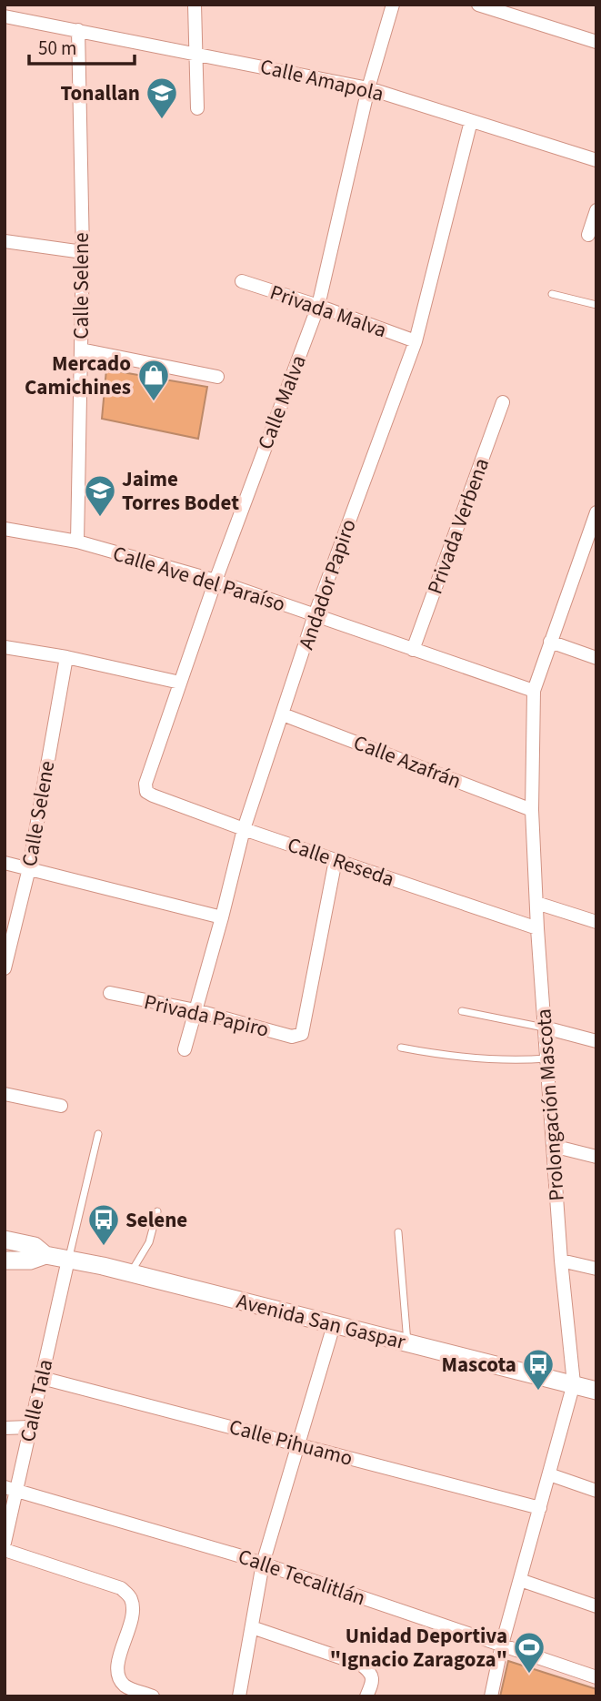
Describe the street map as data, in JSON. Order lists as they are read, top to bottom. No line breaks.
{"streets":{"street":["Calle Amapola","Calle Selene","Privada Malva","Calle Malva","Privada Verbena","Calle Ave del Paraíso","Andador Papiro","Calle Azafrán","Calle Reseda","Privada Papiro","Prolongación Mascota","Avenida San Gaspar","Calle Tala","Calle Pihuamo","Calle Tecalitlán"]},"crossings":[["Calle Amapola","Calle Selene"],["Calle Amapola","Calle Malva"],["Calle Amapola","Andador Papiro"],["Calle Selene","Calle Ave del Paraíso"],["Privada Malva","Calle Malva"],["Privada Malva","Andador Papiro"],["Calle Malva","Calle Ave del Paraíso"],["Calle Malva","Calle Reseda"],["Privada Verbena","Calle Ave del Paraíso"],["Calle Ave del Paraíso","Andador Papiro"],["Calle Ave del Paraíso","Prolongación Mascota"],["Andador Papiro","Calle Azafrán"],["Andador Papiro","Calle Reseda"],["Andador Papiro","Privada Papiro"],["Calle Azafrán","Prolongación Mascota"],["Calle Reseda","Privada Papiro"],["Calle Reseda","Prolongación Mascota"],["Prolongación Mascota","Avenida San Gaspar"],["Prolongación Mascota","Calle Pihuamo"],["Prolongación Mascota","Calle Tecalitlán"],["Avenida San Gaspar","Calle Tala"],["Calle Tala","Calle Pihuamo"],["Calle Tala","Calle Tecalitlán"]],"places":{"school or university":["Tonallan","Jaime Torres Bodet"],"shop":["Mercado Camichines"],"bus stop":["Selene","Mascota"],"sports":["Unidad Deportiva \"Ignacio Zaragoza\""]},"scale_bar":"50 m"}
